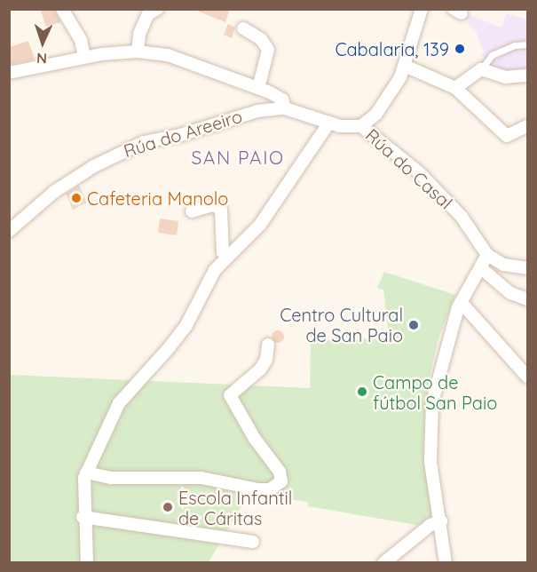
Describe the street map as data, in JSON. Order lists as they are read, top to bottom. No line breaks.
{"streets":{"street":["Rúa do Areeiro","Rúa do Casal"]},"crossings":[["Rúa do Areeiro","Rúa do Casal"]],"districts":["SAN PAIO"],"places":["Cabalaria, 139","Cafeteria Manolo","Centro Cultural de San Paio","Campo de fútbol San Paio","Escola Infantil de Cáritas"],"north":"bottom"}
